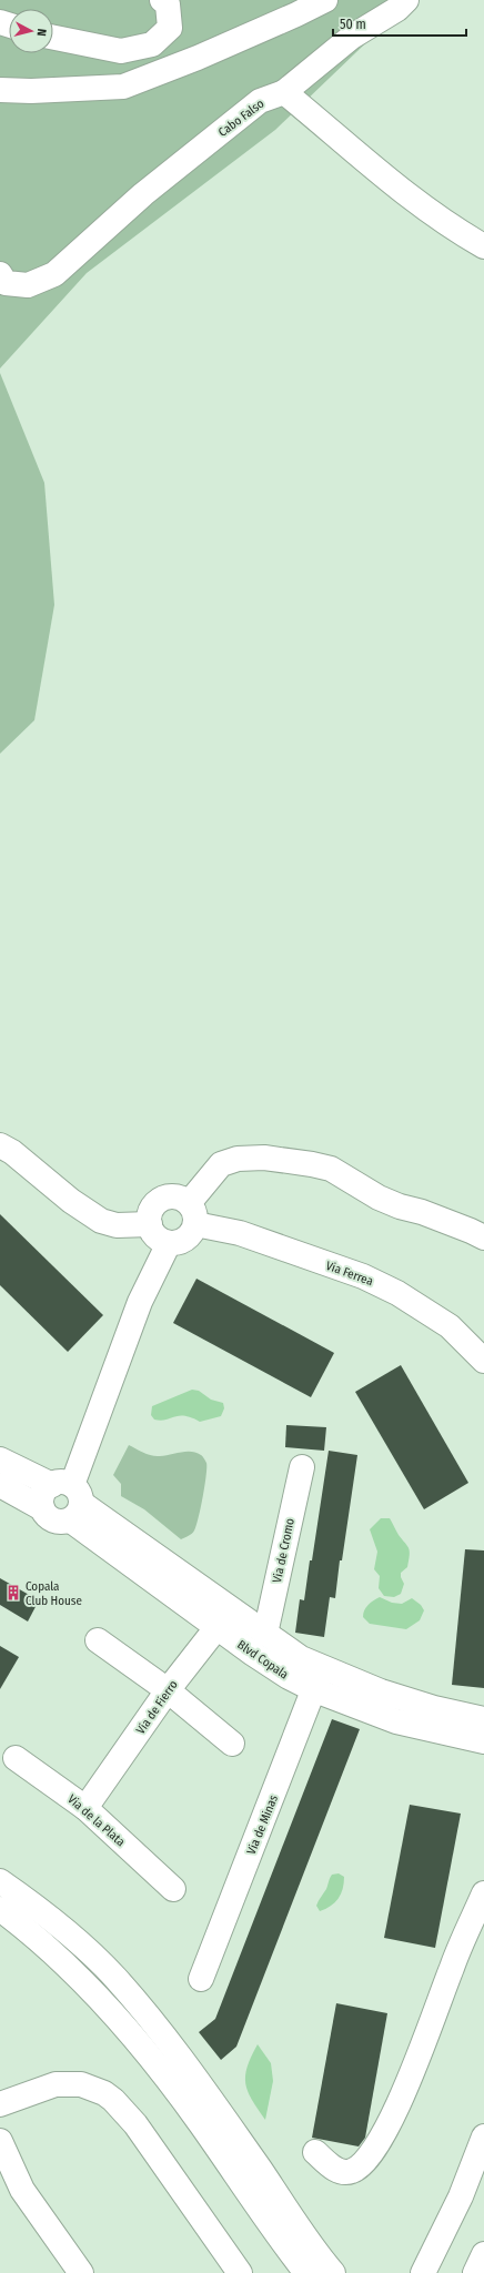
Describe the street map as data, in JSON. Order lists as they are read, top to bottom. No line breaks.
{"streets":{"street":["Cabo Falso","Via Ferrea","Via de Cromo","Blvd Copala","Via de Fierro","Via de la Plata","Via de Minas"]},"crossings":[["Via de Cromo","Blvd Copala"],["Blvd Copala","Via de Fierro"],["Blvd Copala","Via de Minas"],["Via de Fierro","Via de la Plata"]],"places":{"building":["Copala Club House"]},"scale_bar":"50 m","north":"right"}
